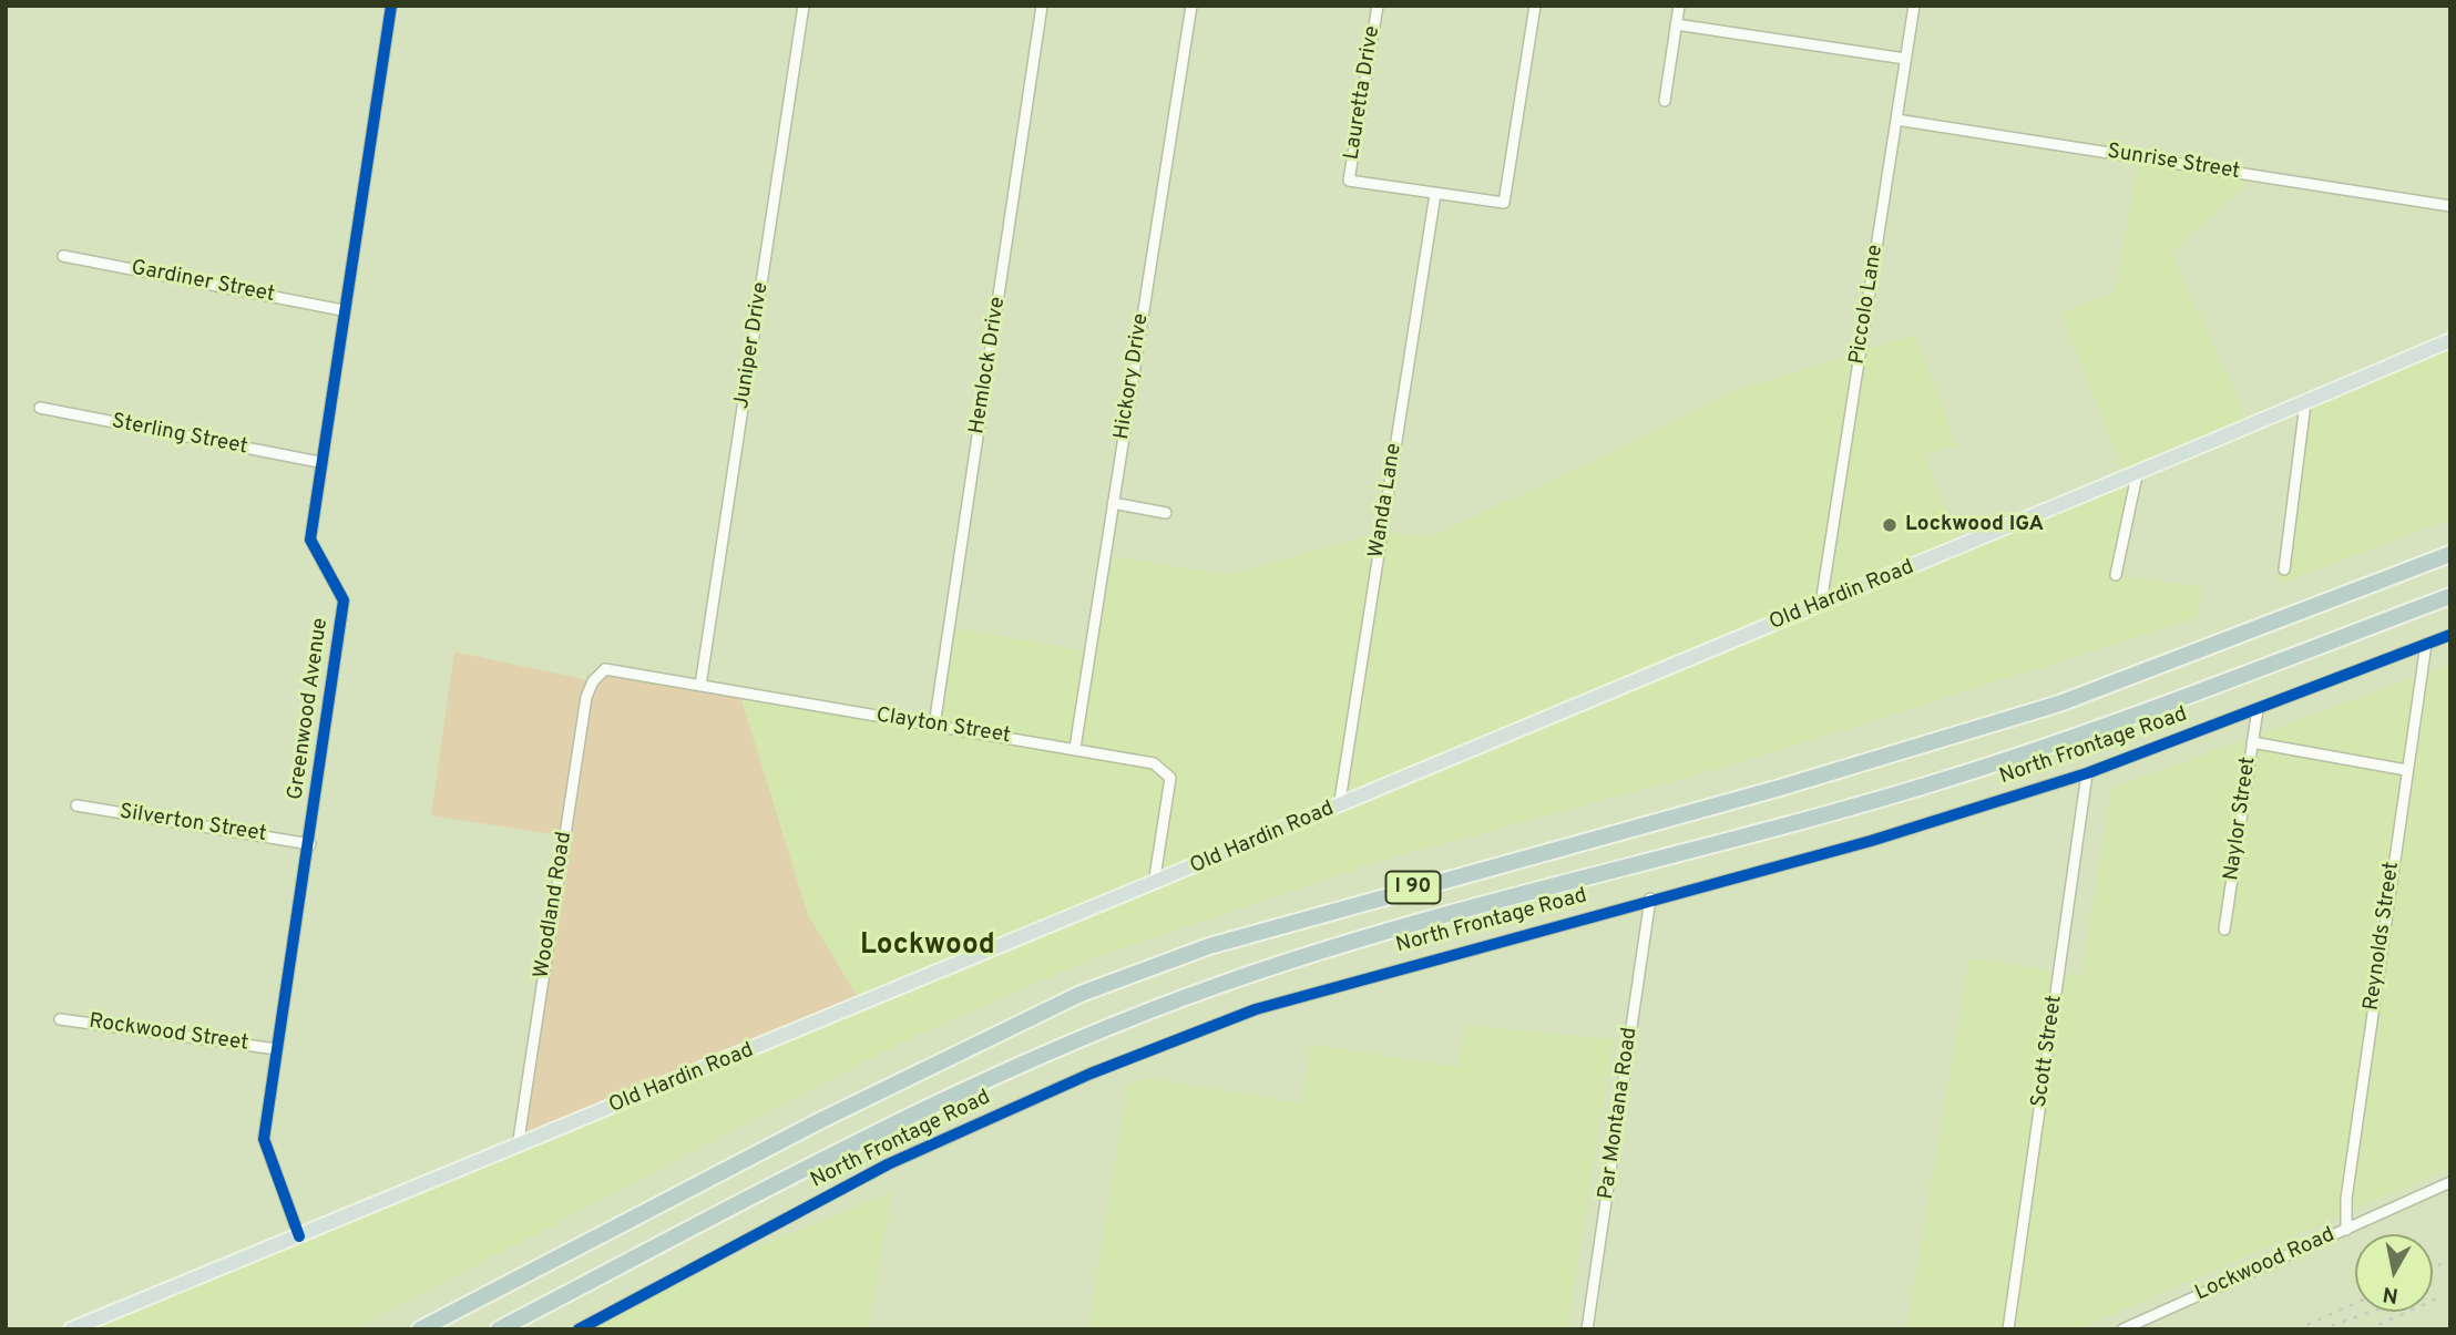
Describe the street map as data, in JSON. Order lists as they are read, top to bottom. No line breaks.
{"streets":{"highway":["I 90"],"main road":["Old Hardin Road"],"street":["Lauretta Drive","Sunrise Street","Gardiner Street","Piccolo Lane","Juniper Drive","Hemlock Drive","Hickory Drive","Sterling Street","Wanda Lane","Greenwood Avenue","Clayton Street","North Frontage Road","Naylor Street","Silverton Street","Woodland Road","Reynolds Street","Rockwood Street","Scott Street","Par Montana Road","Lockwood Road"]},"crossings":[["Lauretta Drive","Wanda Lane"],["Sunrise Street","Piccolo Lane"],["Gardiner Street","Greenwood Avenue"],["Piccolo Lane","Old Hardin Road"],["Juniper Drive","Clayton Street"],["Hemlock Drive","Clayton Street"],["Hickory Drive","Clayton Street"],["Sterling Street","Greenwood Avenue"],["Wanda Lane","Old Hardin Road"],["Old Hardin Road","Greenwood Avenue"],["Old Hardin Road","Clayton Street"],["Old Hardin Road","Woodland Road"],["Greenwood Avenue","Silverton Street"],["Greenwood Avenue","Rockwood Street"],["Clayton Street","Woodland Road"],["North Frontage Road","Naylor Street"],["North Frontage Road","Reynolds Street"],["North Frontage Road","Scott Street"],["North Frontage Road","Par Montana Road"],["Reynolds Street","Lockwood Road"]],"districts":["Lockwood"],"places":["Lockwood IGA"],"north":"bottom"}
